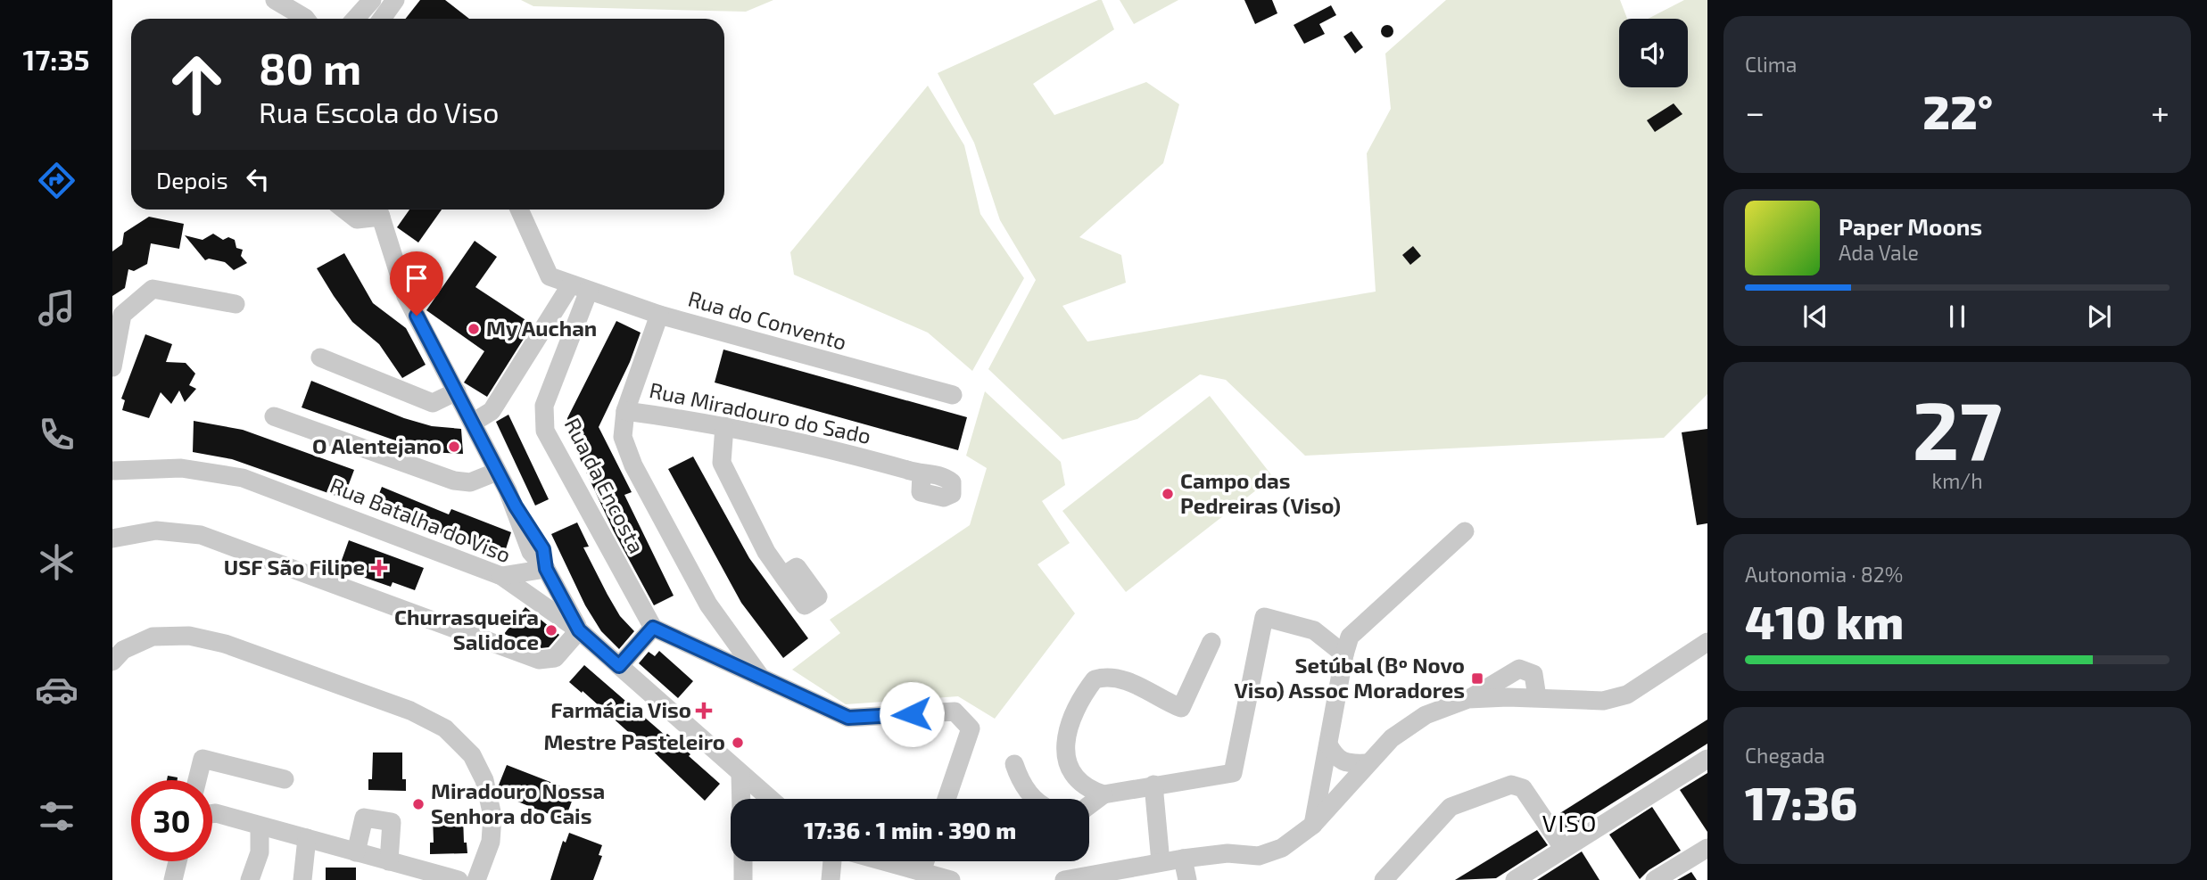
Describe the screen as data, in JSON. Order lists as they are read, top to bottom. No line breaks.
{"streets":{"street":["Rua do Convento","Rua Miradouro do Sado","Rua da Encosta","Rua Batalha do Viso"]},"crossings":[["Rua do Convento","Rua da Encosta"]],"districts":["VISO"],"places":{"other":["My Auchan","O Alentejano","Campo das Pedreiras (Viso)","Churrasqueira Salidoce","Mestre Pasteleiro","Miradouro Nossa Senhora do Cais"],"health":["USF São Filipe","Farmácia Viso"],"transit":["Setúbal (Bº Novo Viso) Assoc Moradores"]},"page":{"tabs":"17:35","tile":["Clima",["27","km/h"],["Autonomia · 82%","410 km"],["Chegada","17:36"]],"turn":["80 m","Rua Escola do Viso"],"heat":["−","22°","+"],"then":"Depois","song":["Paper Moons","Ada Vale"],"limit":"30","trip":"17:36 · 1 min · 390 m"}}
